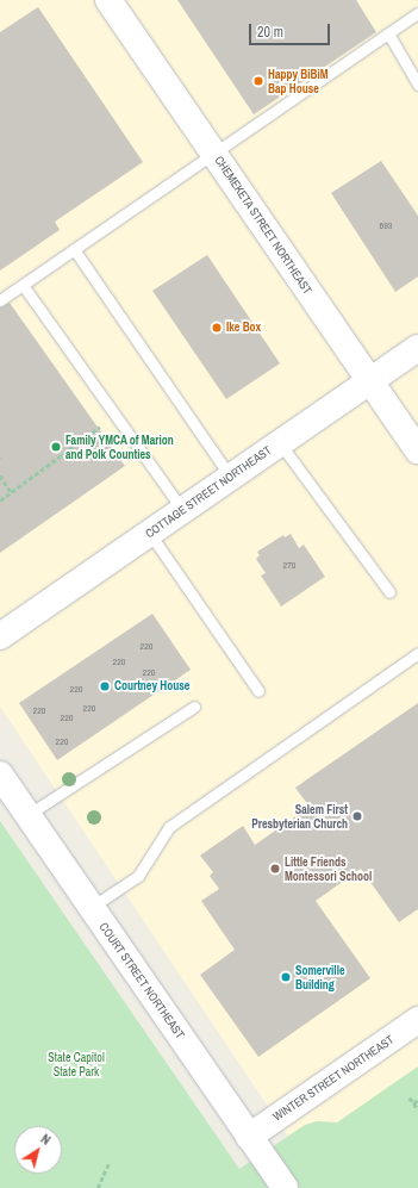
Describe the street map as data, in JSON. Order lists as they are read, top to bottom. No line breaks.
{"streets":{"street":["CHEMEKETA STREET NORTHEAST","COTTAGE STREET NORTHEAST","COURT STREET NORTHEAST","WINTER STREET NORTHEAST"]},"crossings":[["CHEMEKETA STREET NORTHEAST","COTTAGE STREET NORTHEAST"],["COURT STREET NORTHEAST","WINTER STREET NORTHEAST"]],"parks":["State Capitol State Park"],"places":["Happy BiBiM Bap House","Ike Box","Family YMCA of Marion and Polk Counties","Courtney House","Salem First Presbyterian Church","Little Friends Montessori School","Somerville Building"],"house_numbers":["693","270","220","220","220","220","220","220","220","220"],"scale_bar":"20 m","north":"top right"}
